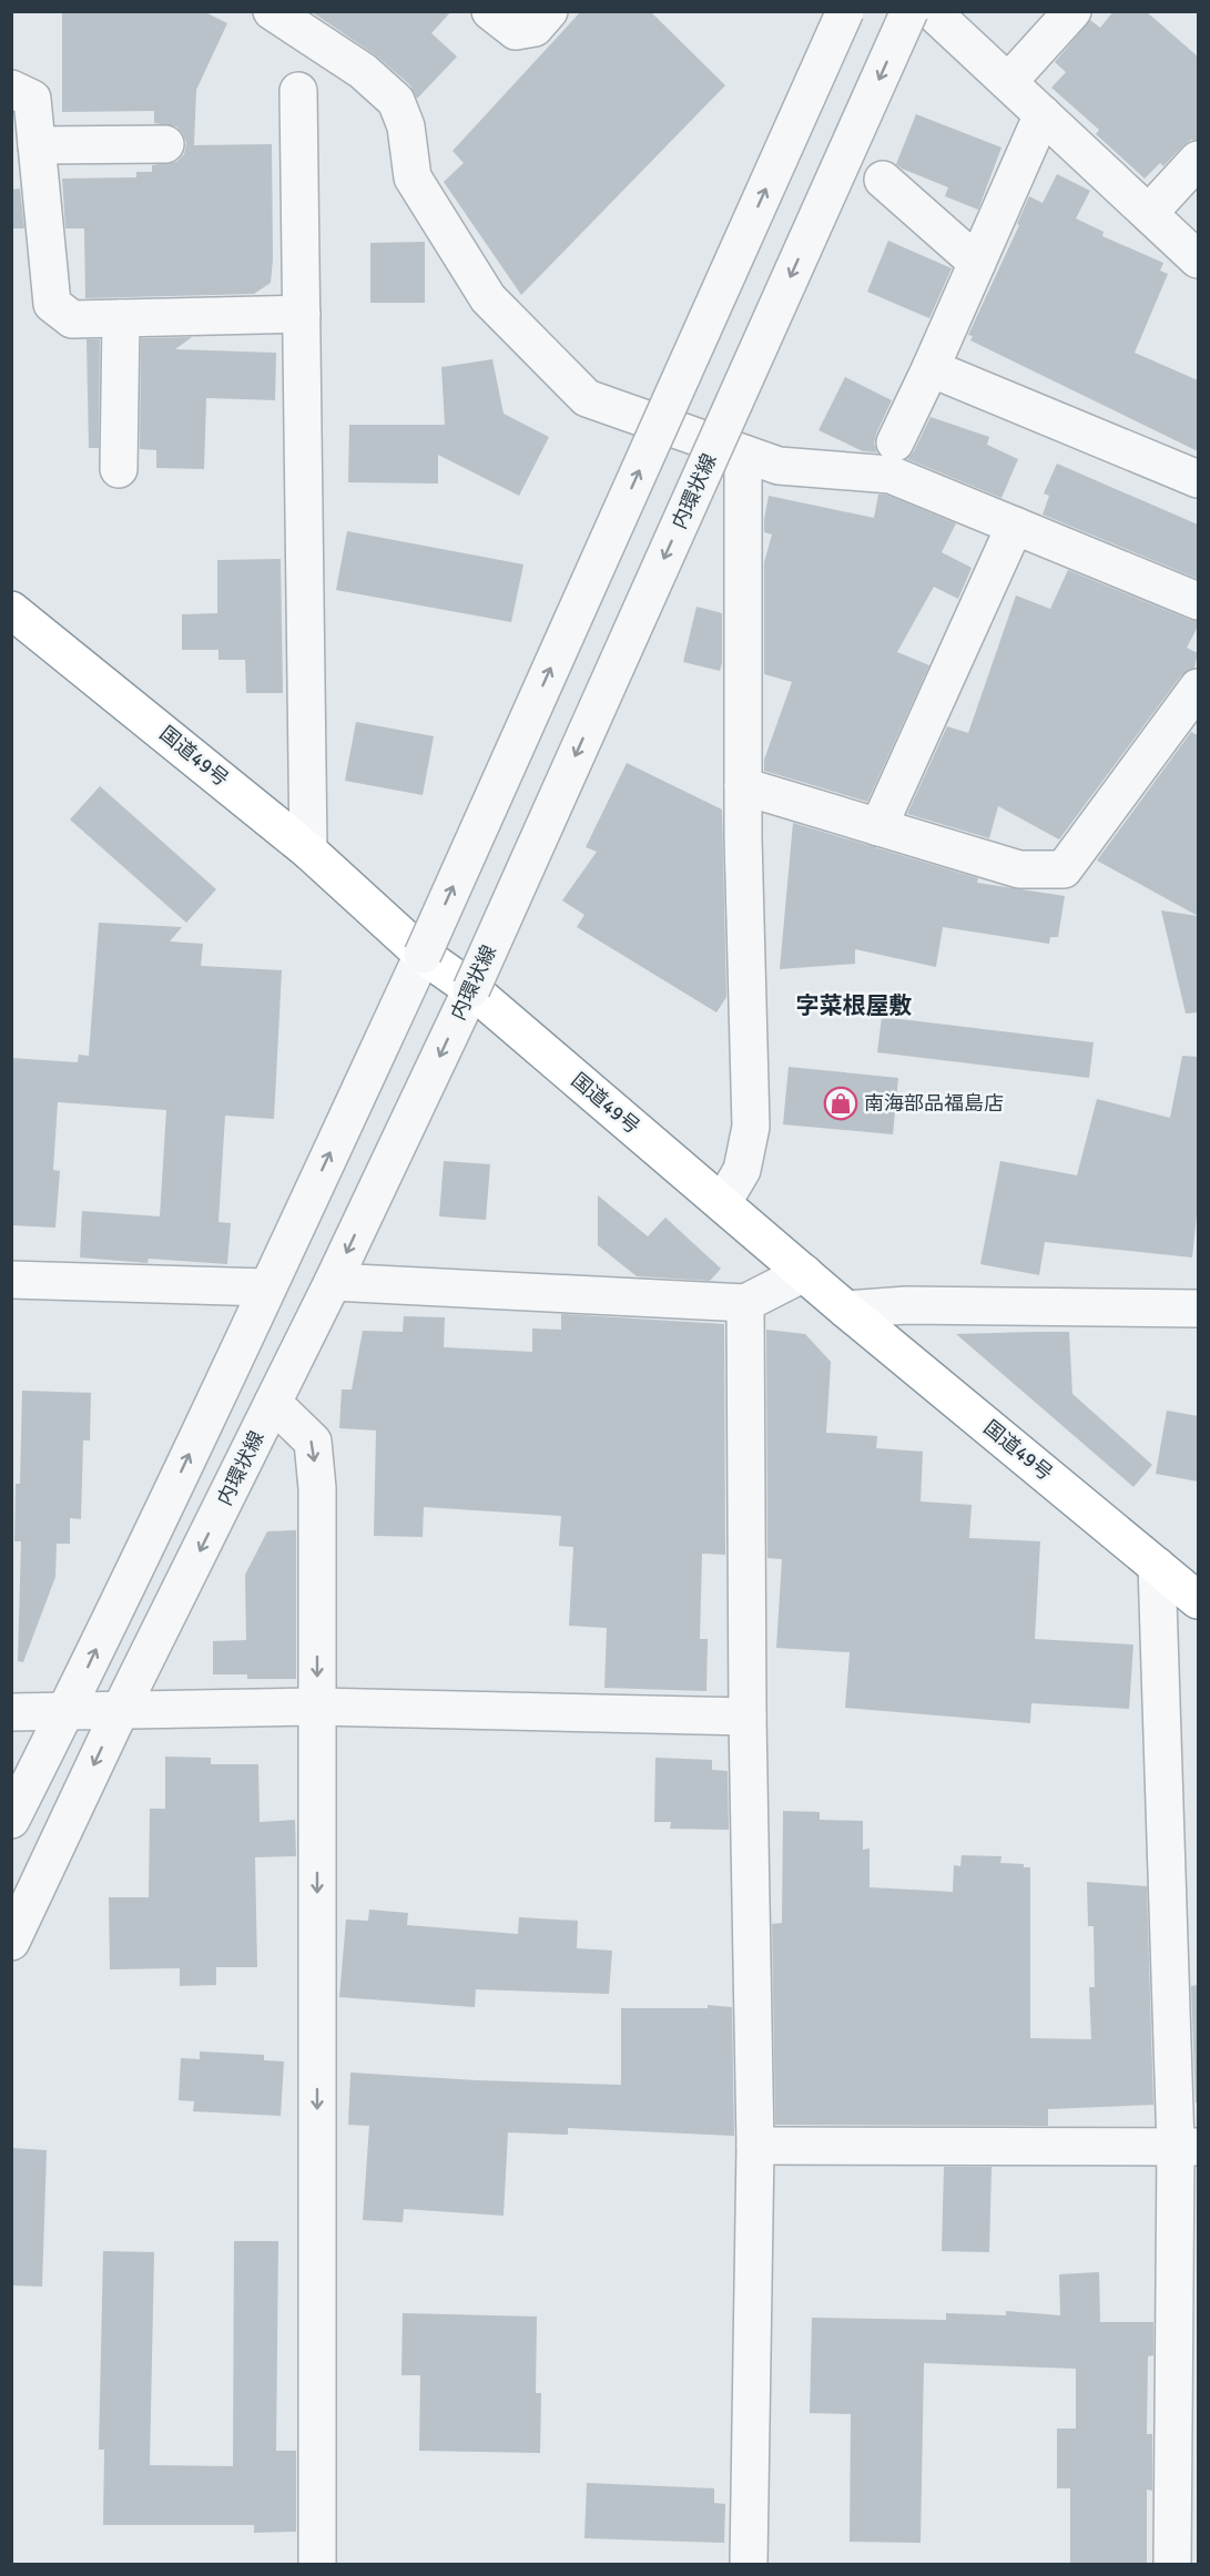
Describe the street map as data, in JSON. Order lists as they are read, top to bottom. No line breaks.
{"streets":{"highway":["国道49号"],"street":["内環状線"]},"crossings":[["内環状線","国道49号"]],"districts":["字菜根屋敷"],"places":{"shop":["南海部品福島店"]}}
